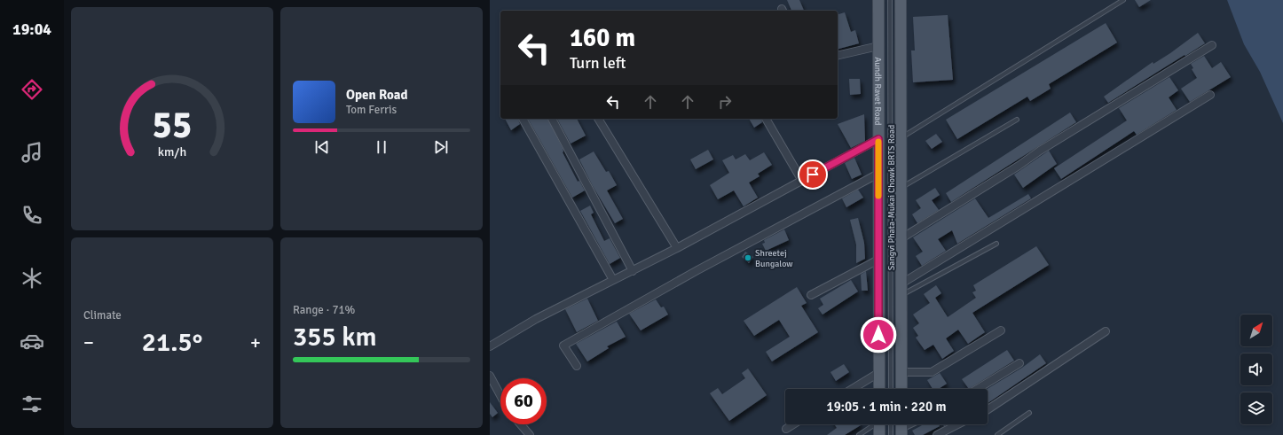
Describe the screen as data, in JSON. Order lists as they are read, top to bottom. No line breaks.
{"streets":{"main road":["Aundh Ravet Road"],"lane":["Sangvi Phata-Mukai Chowk BRTS Road"]},"places":["Shreetej Bungalow"],"north":"top right","page":{"tabs":"19:04","turn":["160 m","Turn left"],"song":["Open Road","Tom Ferris"],"tile":["Climate",["Range · 71%","355 km"]],"heat":["−","21.5°","+"],"limit":"60","trip":"19:05 · 1 min · 220 m","gauge":["55","km/h"]}}
